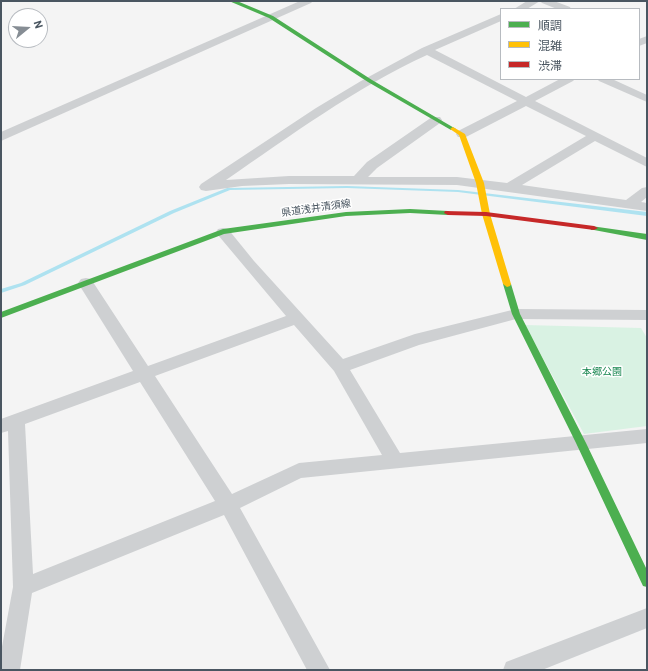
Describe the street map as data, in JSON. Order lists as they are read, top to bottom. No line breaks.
{"streets":{"street":["県道浅井清須線"]},"parks":["本郷公園"],"legend":["順調","混雑","渋滞"],"north":"right"}
